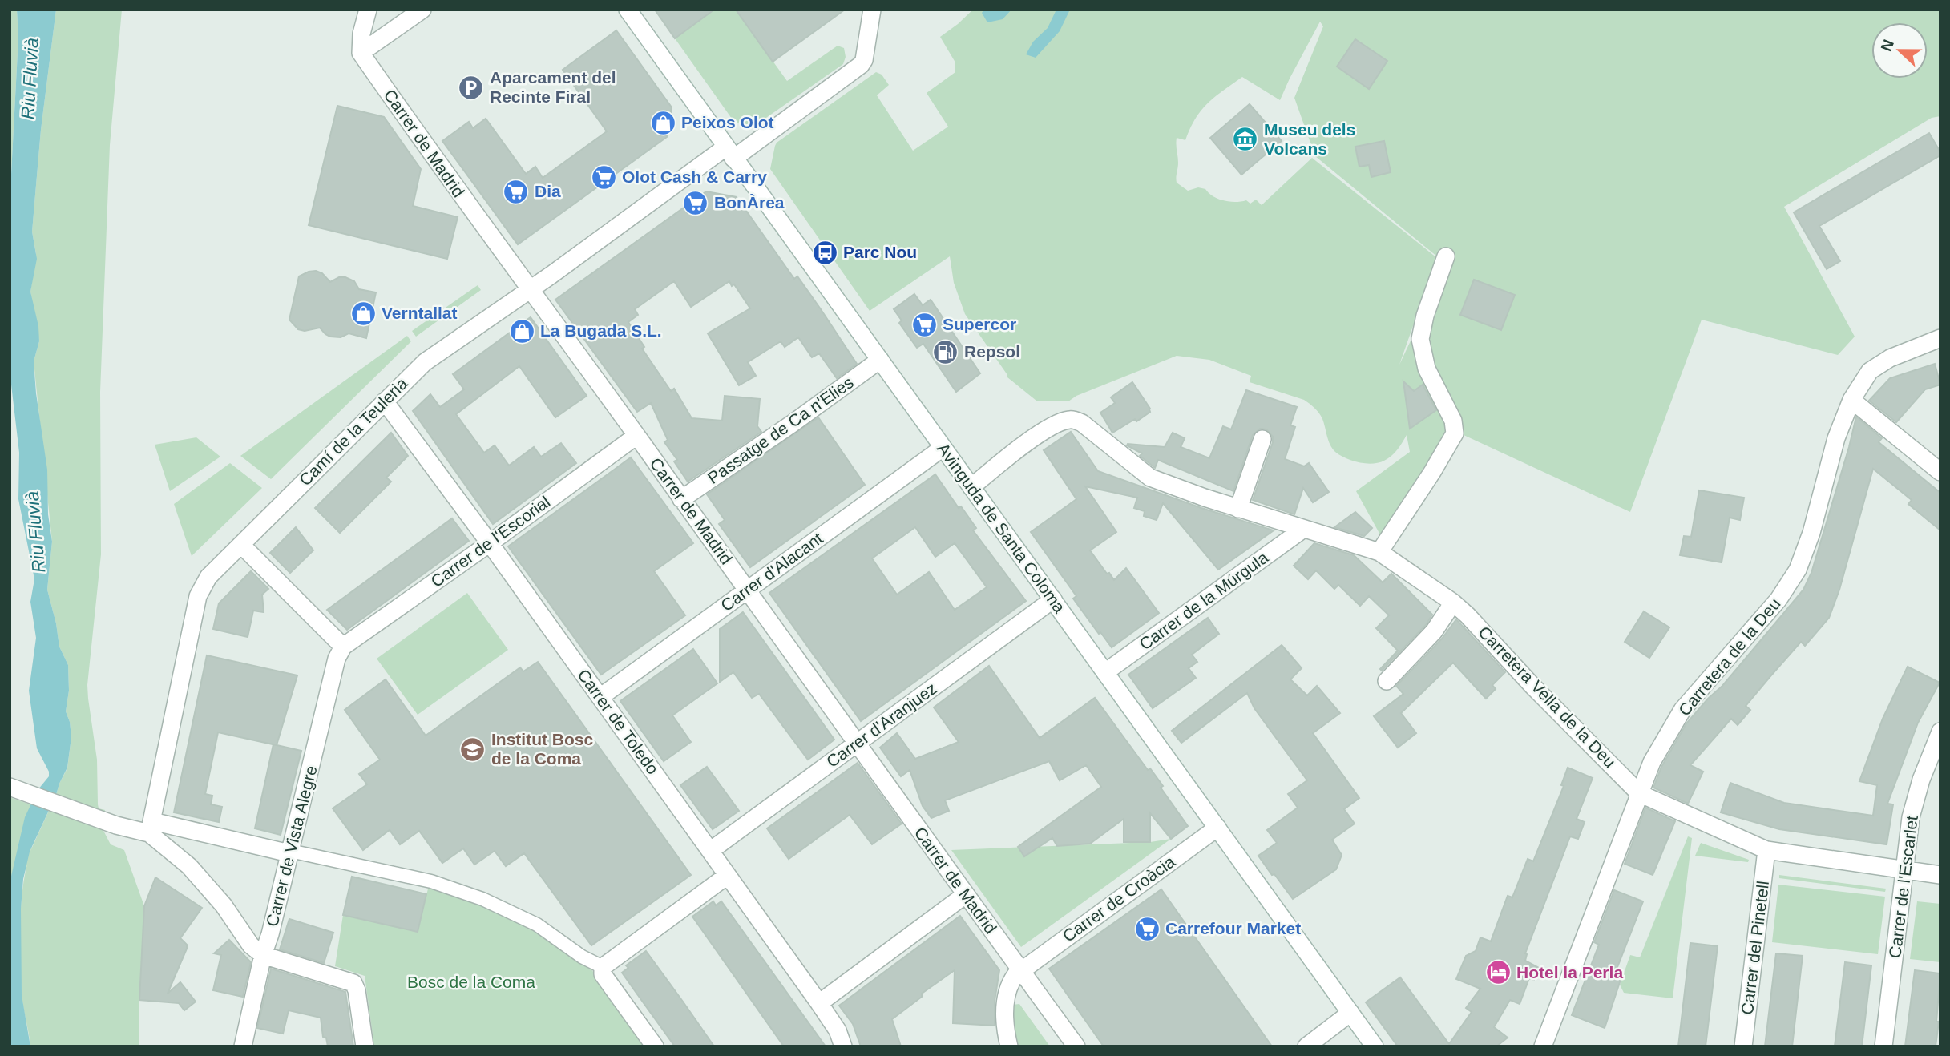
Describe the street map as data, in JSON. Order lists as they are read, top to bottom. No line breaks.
{"streets":{"street":["Carrer de Madrid","Passatge de Ca n'Elies","Camí de la Teuleria","Avinguda de Santa Coloma","Carrer de l'Escorial","Carrer d'Alacant","Carrer de la Múrgula","Carretera de la Deu","Carretera Vella de la Deu","Carrer de Toledo","Carrer d'Aranjuez","Carrer de Vista Alegre","Carrer de l'Escarlet","Carrer de Croàcia","Carrer del Pinetell"]},"crossings":[["Carrer de Madrid","Passatge de Ca n'Elies"],["Carrer de Madrid","Camí de la Teuleria"],["Carrer de Madrid","Carrer de l'Escorial"],["Carrer de Madrid","Carrer d'Alacant"],["Carrer de Madrid","Carrer d'Aranjuez"],["Carrer de Madrid","Carrer de Croàcia"],["Passatge de Ca n'Elies","Avinguda de Santa Coloma"],["Camí de la Teuleria","Avinguda de Santa Coloma"],["Camí de la Teuleria","Carrer de Toledo"],["Avinguda de Santa Coloma","Carrer d'Alacant"],["Avinguda de Santa Coloma","Carrer de la Múrgula"],["Avinguda de Santa Coloma","Carretera Vella de la Deu"],["Avinguda de Santa Coloma","Carrer d'Aranjuez"],["Avinguda de Santa Coloma","Carrer de Croàcia"],["Carrer de l'Escorial","Carrer de Toledo"],["Carrer de l'Escorial","Carrer de Vista Alegre"],["Carrer d'Alacant","Carrer de Toledo"],["Carrer de la Múrgula","Carretera Vella de la Deu"],["Carretera de la Deu","Carretera Vella de la Deu"],["Carrer de Toledo","Carrer d'Aranjuez"]],"water":["Riu Fluvià"],"parks":["Bosc de la Coma"],"places":{"parking":["Aparcament del Recinte Firal"],"shop":["Peixos Olot","Verntallat","La Bugada S.L."],"museum":["Museu dels Volcans"],"supermarket":["Olot Cash & Carry","Dia","BonÀrea","Supercor","Carrefour Market"],"bus stop":["Parc Nou"],"fuel station":["Repsol"],"school or university":["Institut Bosc de la Coma"],"hotel":["Hotel la Perla"]},"north":"left"}
